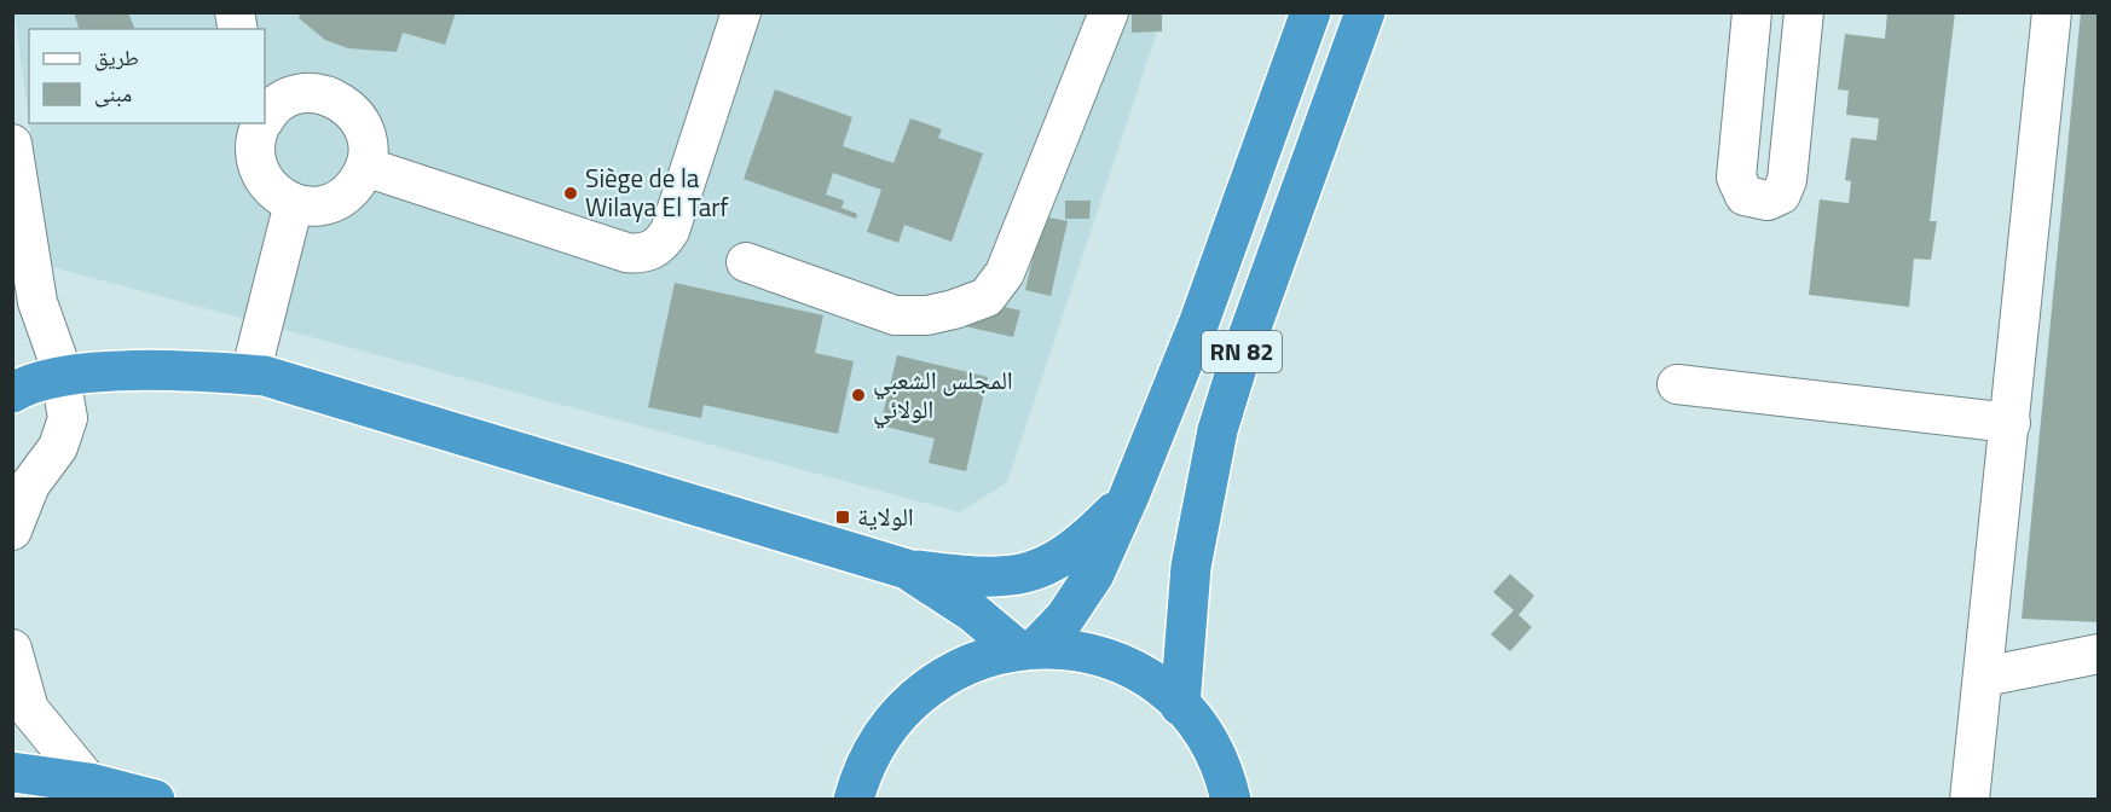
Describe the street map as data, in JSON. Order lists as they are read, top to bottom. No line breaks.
{"streets":{"highway":["RN 82"]},"places":{"other":["Siège de la Wilaya El Tarf","المجلس الشعبي الولائي"],"transit":["الولاية"]},"legend":["طريق","مبنى"]}
